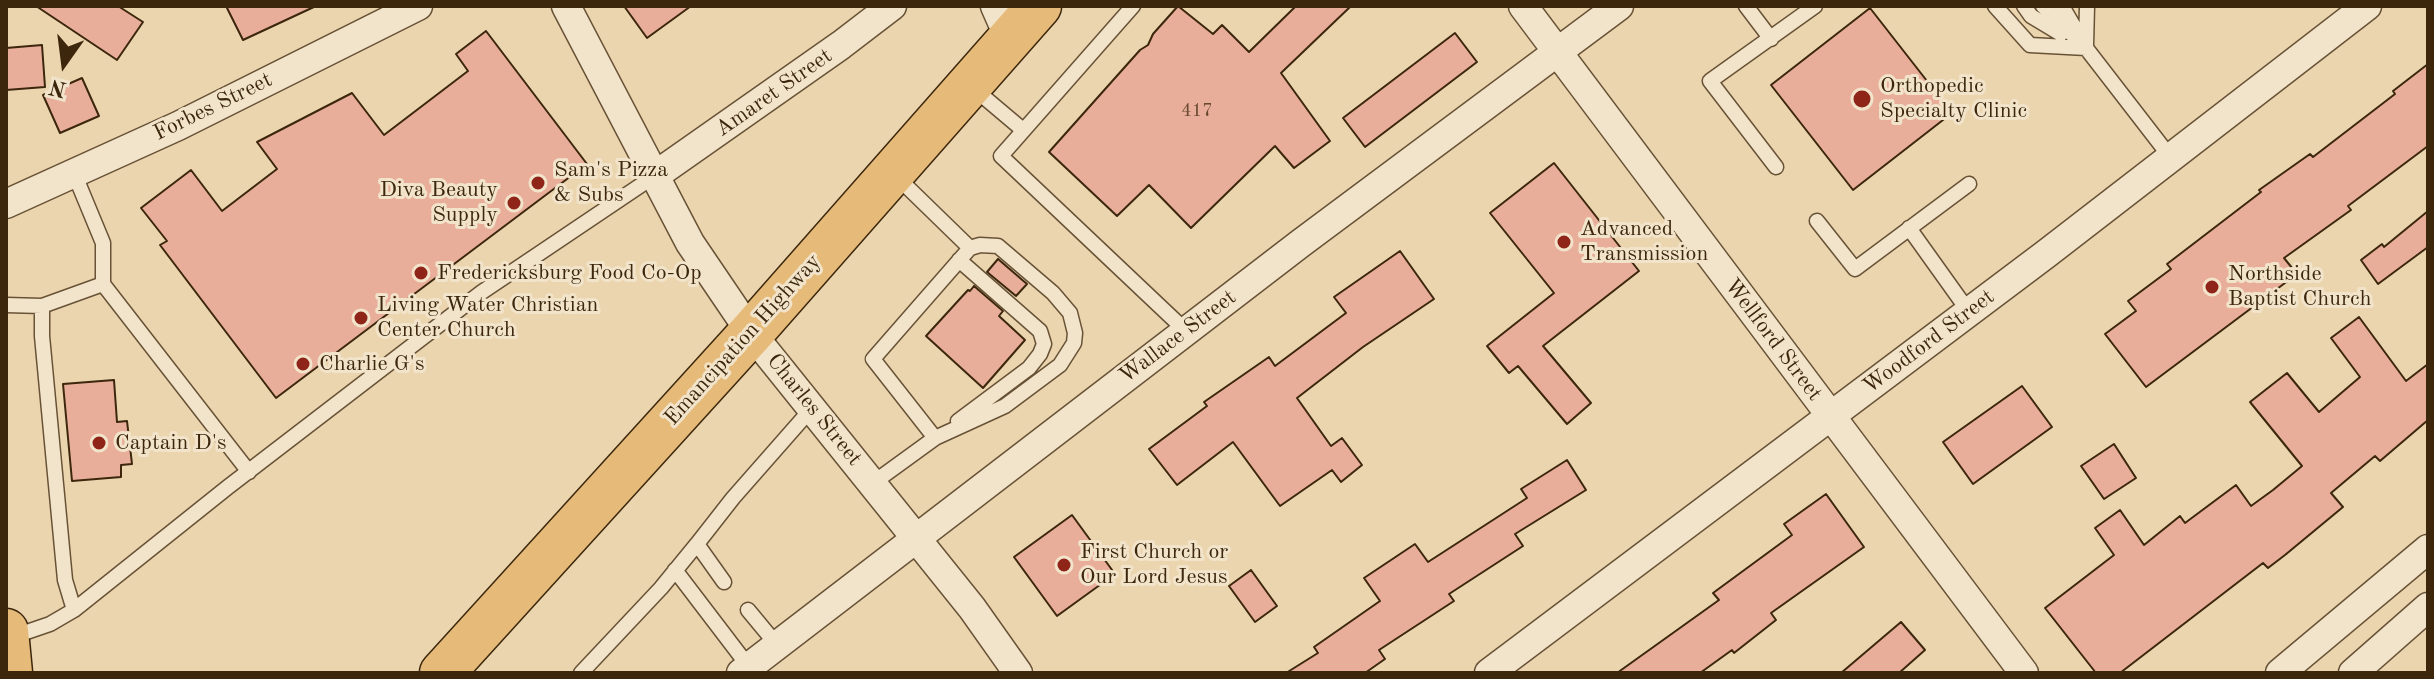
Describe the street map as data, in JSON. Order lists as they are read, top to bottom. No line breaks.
{"streets":{"main road":["Emancipation Highway"],"street":["Amaret Street","Forbes Street","Wallace Street","Wellford Street","Woodford Street","Charles Street"]},"crossings":[["Amaret Street","Charles Street"],["Wallace Street","Wellford Street"],["Wallace Street","Charles Street"],["Emancipation Highway","Charles Street"],["Wellford Street","Woodford Street"]],"places":["Orthopedic Specialty Clinic","Sam's Pizza & Subs","Diva Beauty Supply","Advanced Transmission","Fredericksburg Food Co-Op","Northside Baptist Church","Living Water Christian Center Church","Charlie G's","Captain D's","First Church or Our Lord Jesus"],"house_numbers":["417"],"north":"bottom"}
